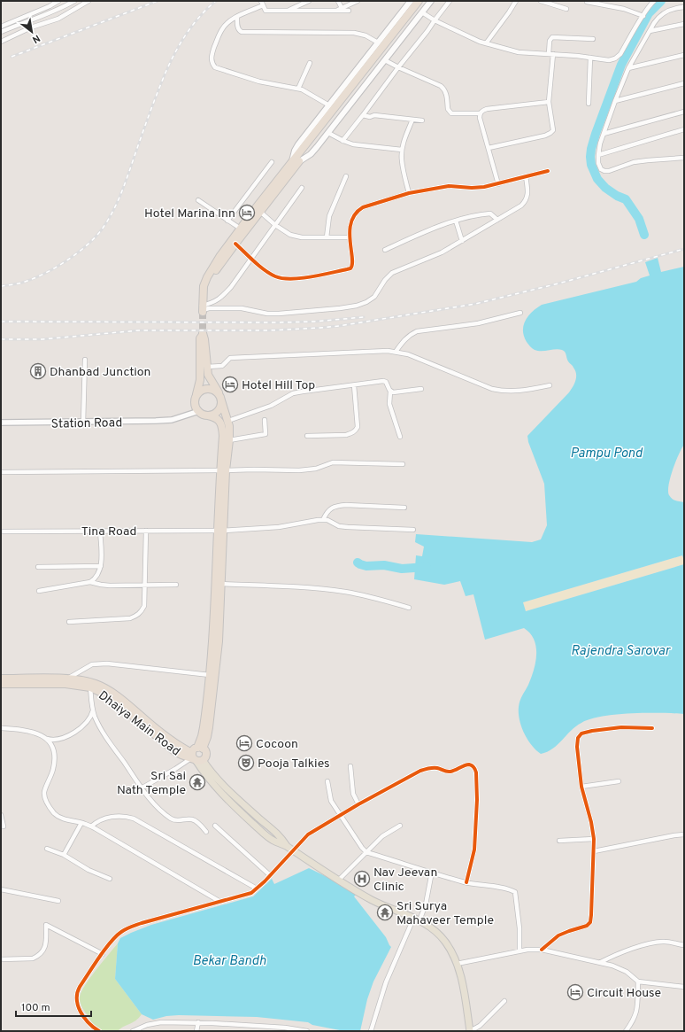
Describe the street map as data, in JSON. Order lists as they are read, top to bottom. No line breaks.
{"streets":{"highway":["Dhaiya Main Road"],"street":["Station Road","Tina Road"]},"water":["Pampu Pond","Rajendra Sarovar","Bekar Bandh"],"places":{"hotel":["Hotel Marina Inn","Hotel Hill Top","Cocoon","Circuit House"],"building":["Dhanbad Junction"],"theatre":["Pooja Talkies"],"temple":["Sri Sai Nath Temple","Sri Surya Mahaveer Temple"],"hospital":["Nav Jeevan Clinic"]},"scale_bar":"100 m","north":"bottom right"}
